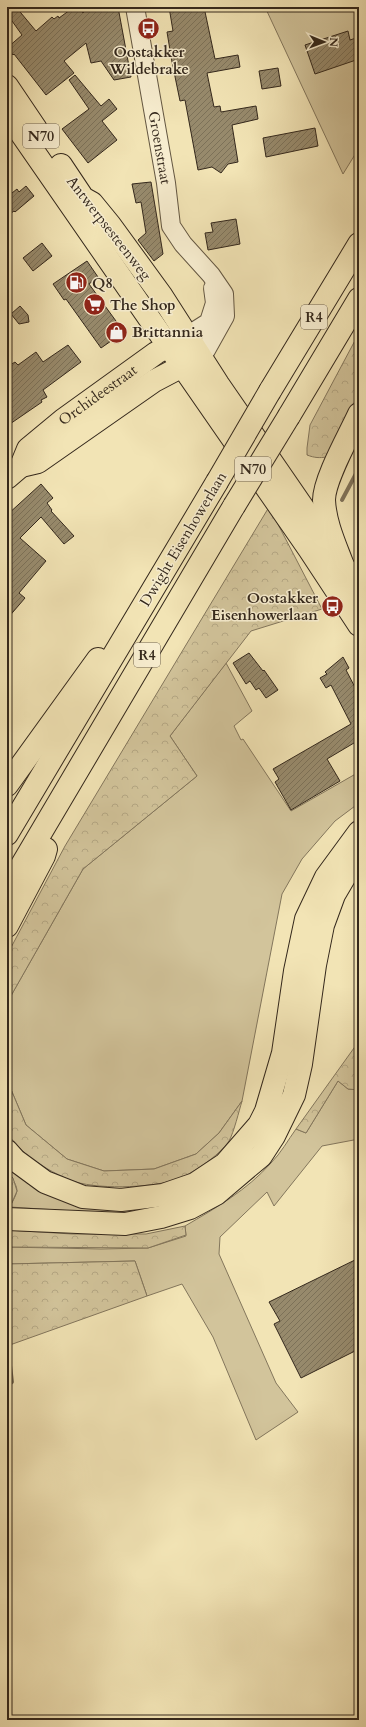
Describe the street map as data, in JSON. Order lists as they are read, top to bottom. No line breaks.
{"streets":{"main road":["N70","Antwerpsesteenweg","R4","Orchideestraat","Dwight Eisenhowerlaan"],"street":["Groenstraat"]},"crossings":[["Groenstraat","Antwerpsesteenweg"],["Groenstraat","Orchideestraat"],["Antwerpsesteenweg","Orchideestraat"]],"places":{"bus stop":["Oostakker Wildebrake","Oostakker Eisenhowerlaan"],"fuel station":["Q8"],"supermarket":["The Shop"],"shop":["Brittannia"]},"north":"right"}
